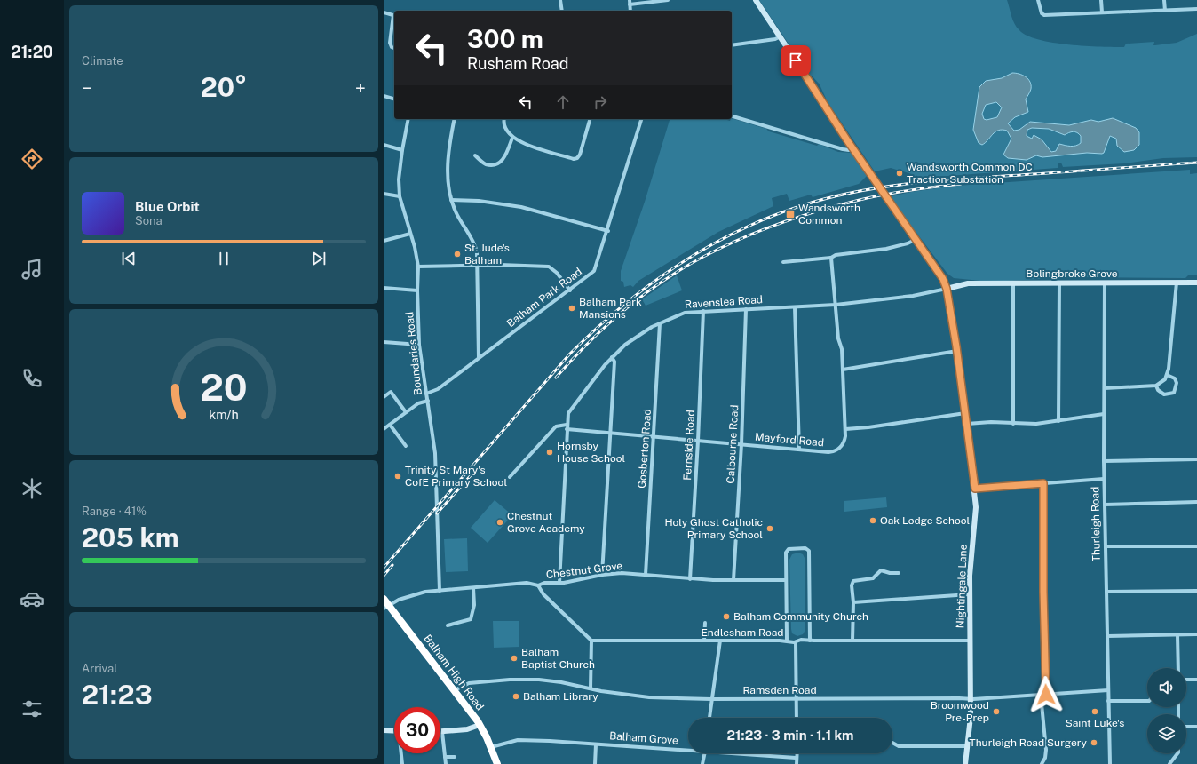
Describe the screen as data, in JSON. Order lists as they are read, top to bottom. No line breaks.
{"streets":{"highway":["Balham High Road"],"main road":["Bolingbroke Grove","Nightingale Lane"],"street":["Balham Park Road","Ravenslea Road","Boundaries Road","Mayford Road","Calbourne Road","Fernside Road","Gosberton Road","Thurleigh Road","Chestnut Grove","Endlesham Road","Ramsden Road","Balham Grove"]},"crossings":[["Bolingbroke Grove","Ravenslea Road"],["Bolingbroke Grove","Thurleigh Road"],["Bolingbroke Grove","Nightingale Lane"],["Balham Park Road","Boundaries Road"],["Ravenslea Road","Mayford Road"],["Ravenslea Road","Calbourne Road"],["Ravenslea Road","Fernside Road"],["Ravenslea Road","Gosberton Road"],["Ravenslea Road","Chestnut Grove"],["Ravenslea Road","Nightingale Lane"],["Boundaries Road","Chestnut Grove"],["Mayford Road","Calbourne Road"],["Mayford Road","Fernside Road"],["Mayford Road","Gosberton Road"],["Calbourne Road","Chestnut Grove"],["Fernside Road","Chestnut Grove"],["Gosberton Road","Chestnut Grove"],["Thurleigh Road","Ramsden Road"],["Chestnut Grove","Balham High Road"],["Nightingale Lane","Endlesham Road"],["Nightingale Lane","Ramsden Road"],["Balham High Road","Ramsden Road"],["Balham High Road","Balham Grove"]],"places":{"other":["Wandsworth Common DC Traction Substation","St. Jude's Balham","Balham Park Mansions","Hornsby House School","Trinity St Mary's CofE Primary School","Oak Lodge School","Chestnut Grove Academy","Holy Ghost Catholic Primary School","Balham Community Church","Balham Baptist Church","Balham Library","Broomwood Pre-Prep","Saint Luke's","Thurleigh Road Surgery"],"transit":["Wandsworth Common"]},"page":{"tabs":"21:20","tile":["Climate",["Range · 41%","205 km"],["Arrival","21:23"]],"turn":["300 m","Rusham Road"],"heat":["−","20°","+"],"song":["Blue Orbit","Sona"],"limit":"30","trip":"21:23 · 3 min · 1.1 km","gauge":["20","km/h"]}}
